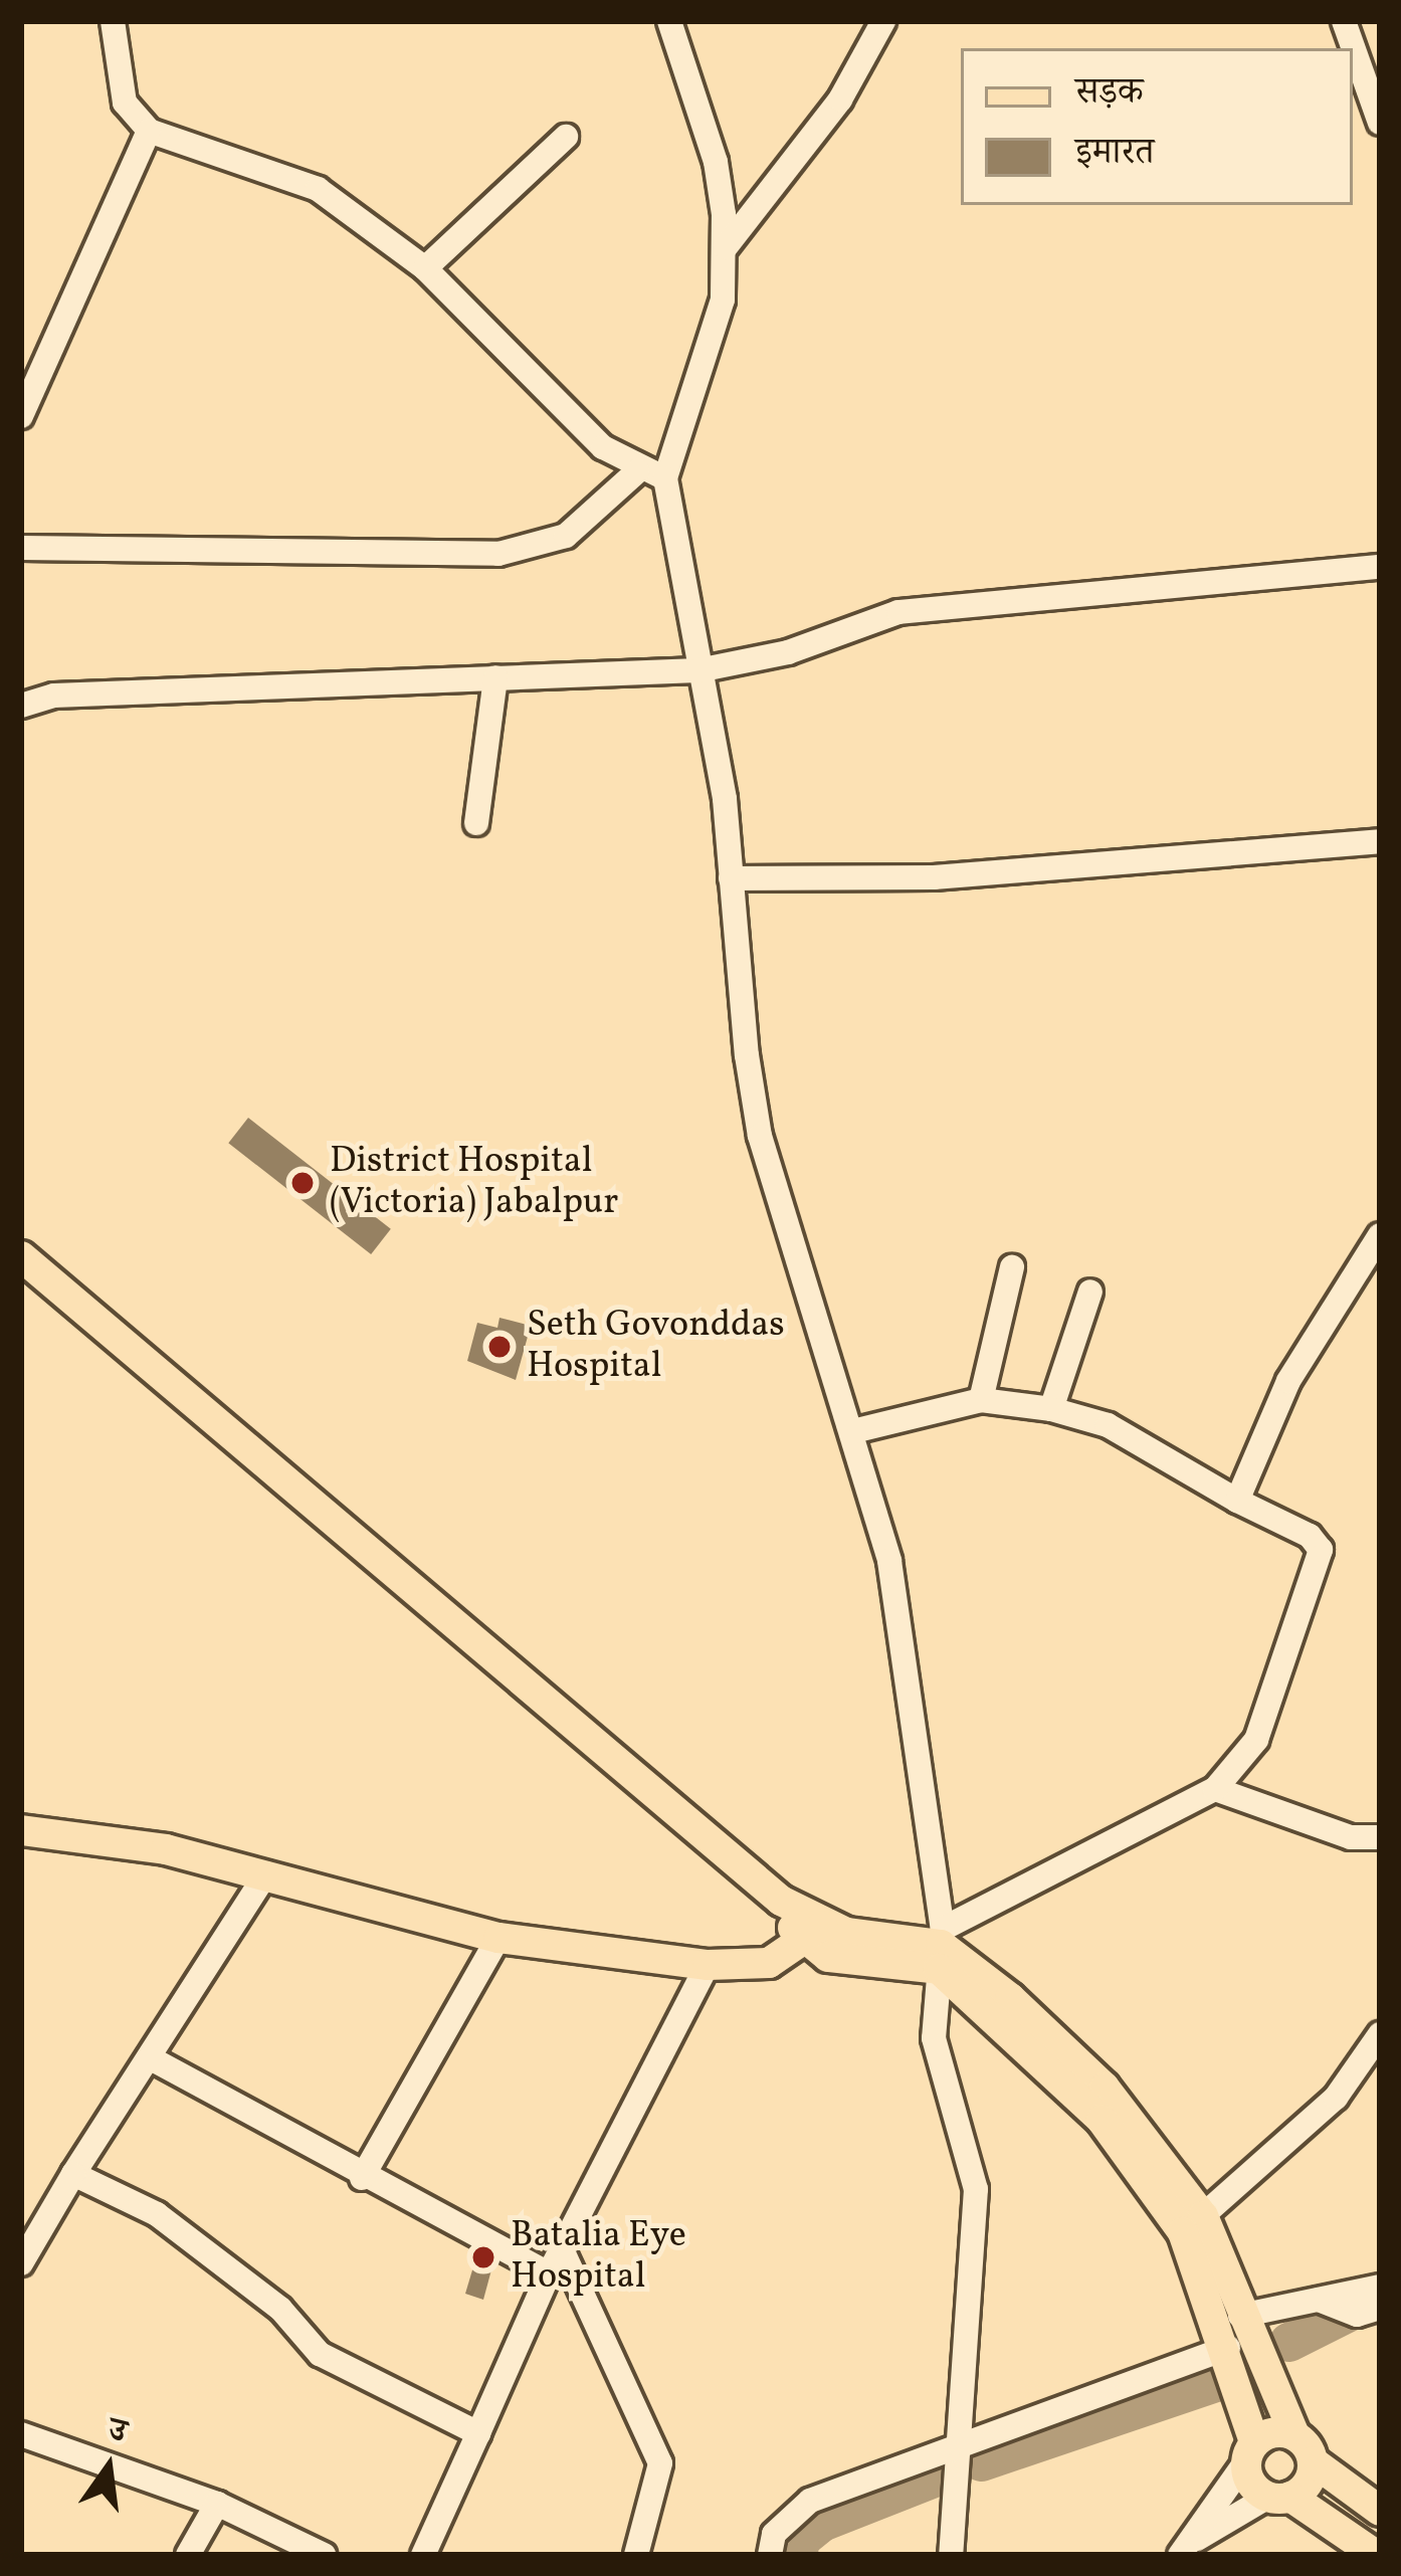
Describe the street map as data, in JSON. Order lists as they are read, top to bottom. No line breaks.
{"places":["District Hospital (Victoria) Jabalpur","Seth Govonddas Hospital","Batalia Eye Hospital"],"legend":["सड़क","इमारत"],"north":"top"}
